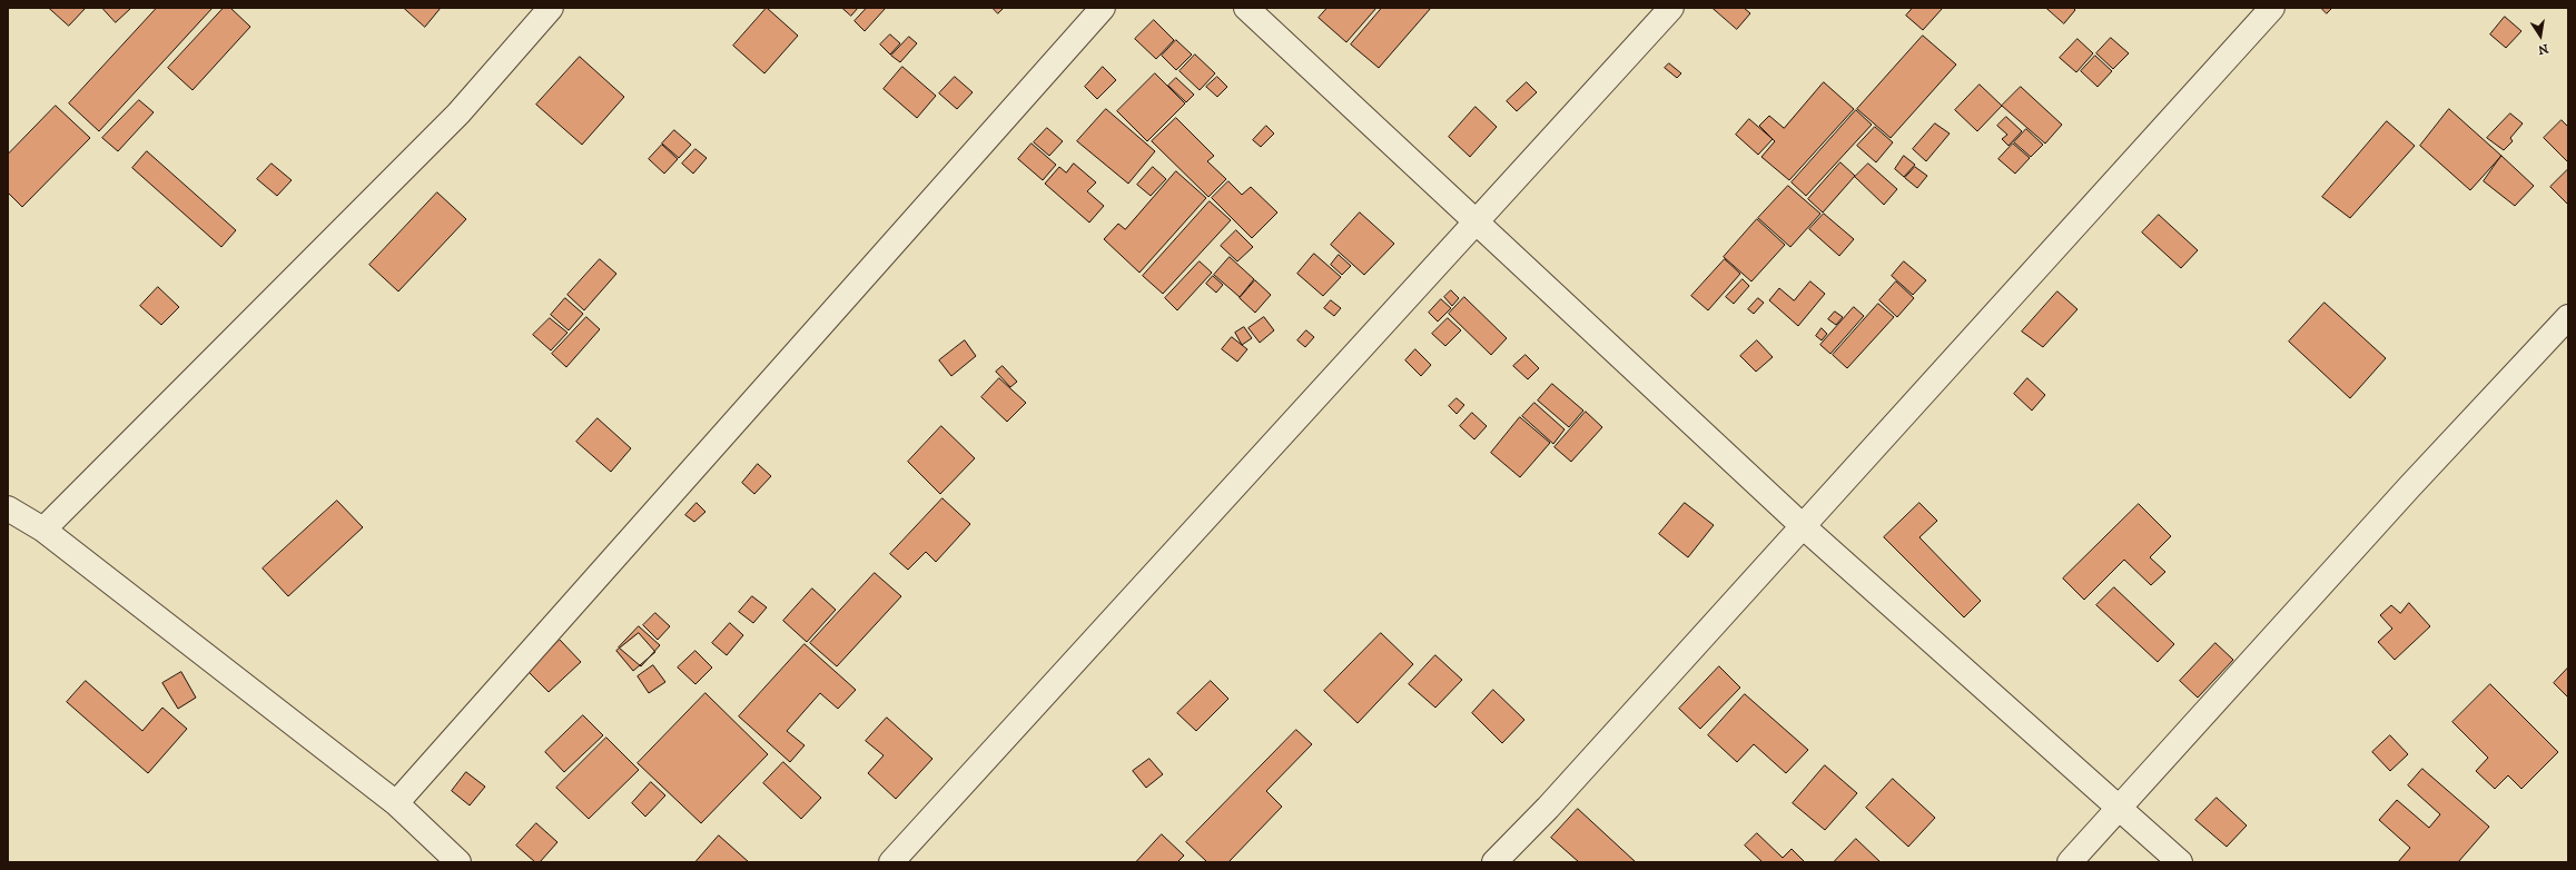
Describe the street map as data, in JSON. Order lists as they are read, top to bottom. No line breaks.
{"north":"bottom"}
